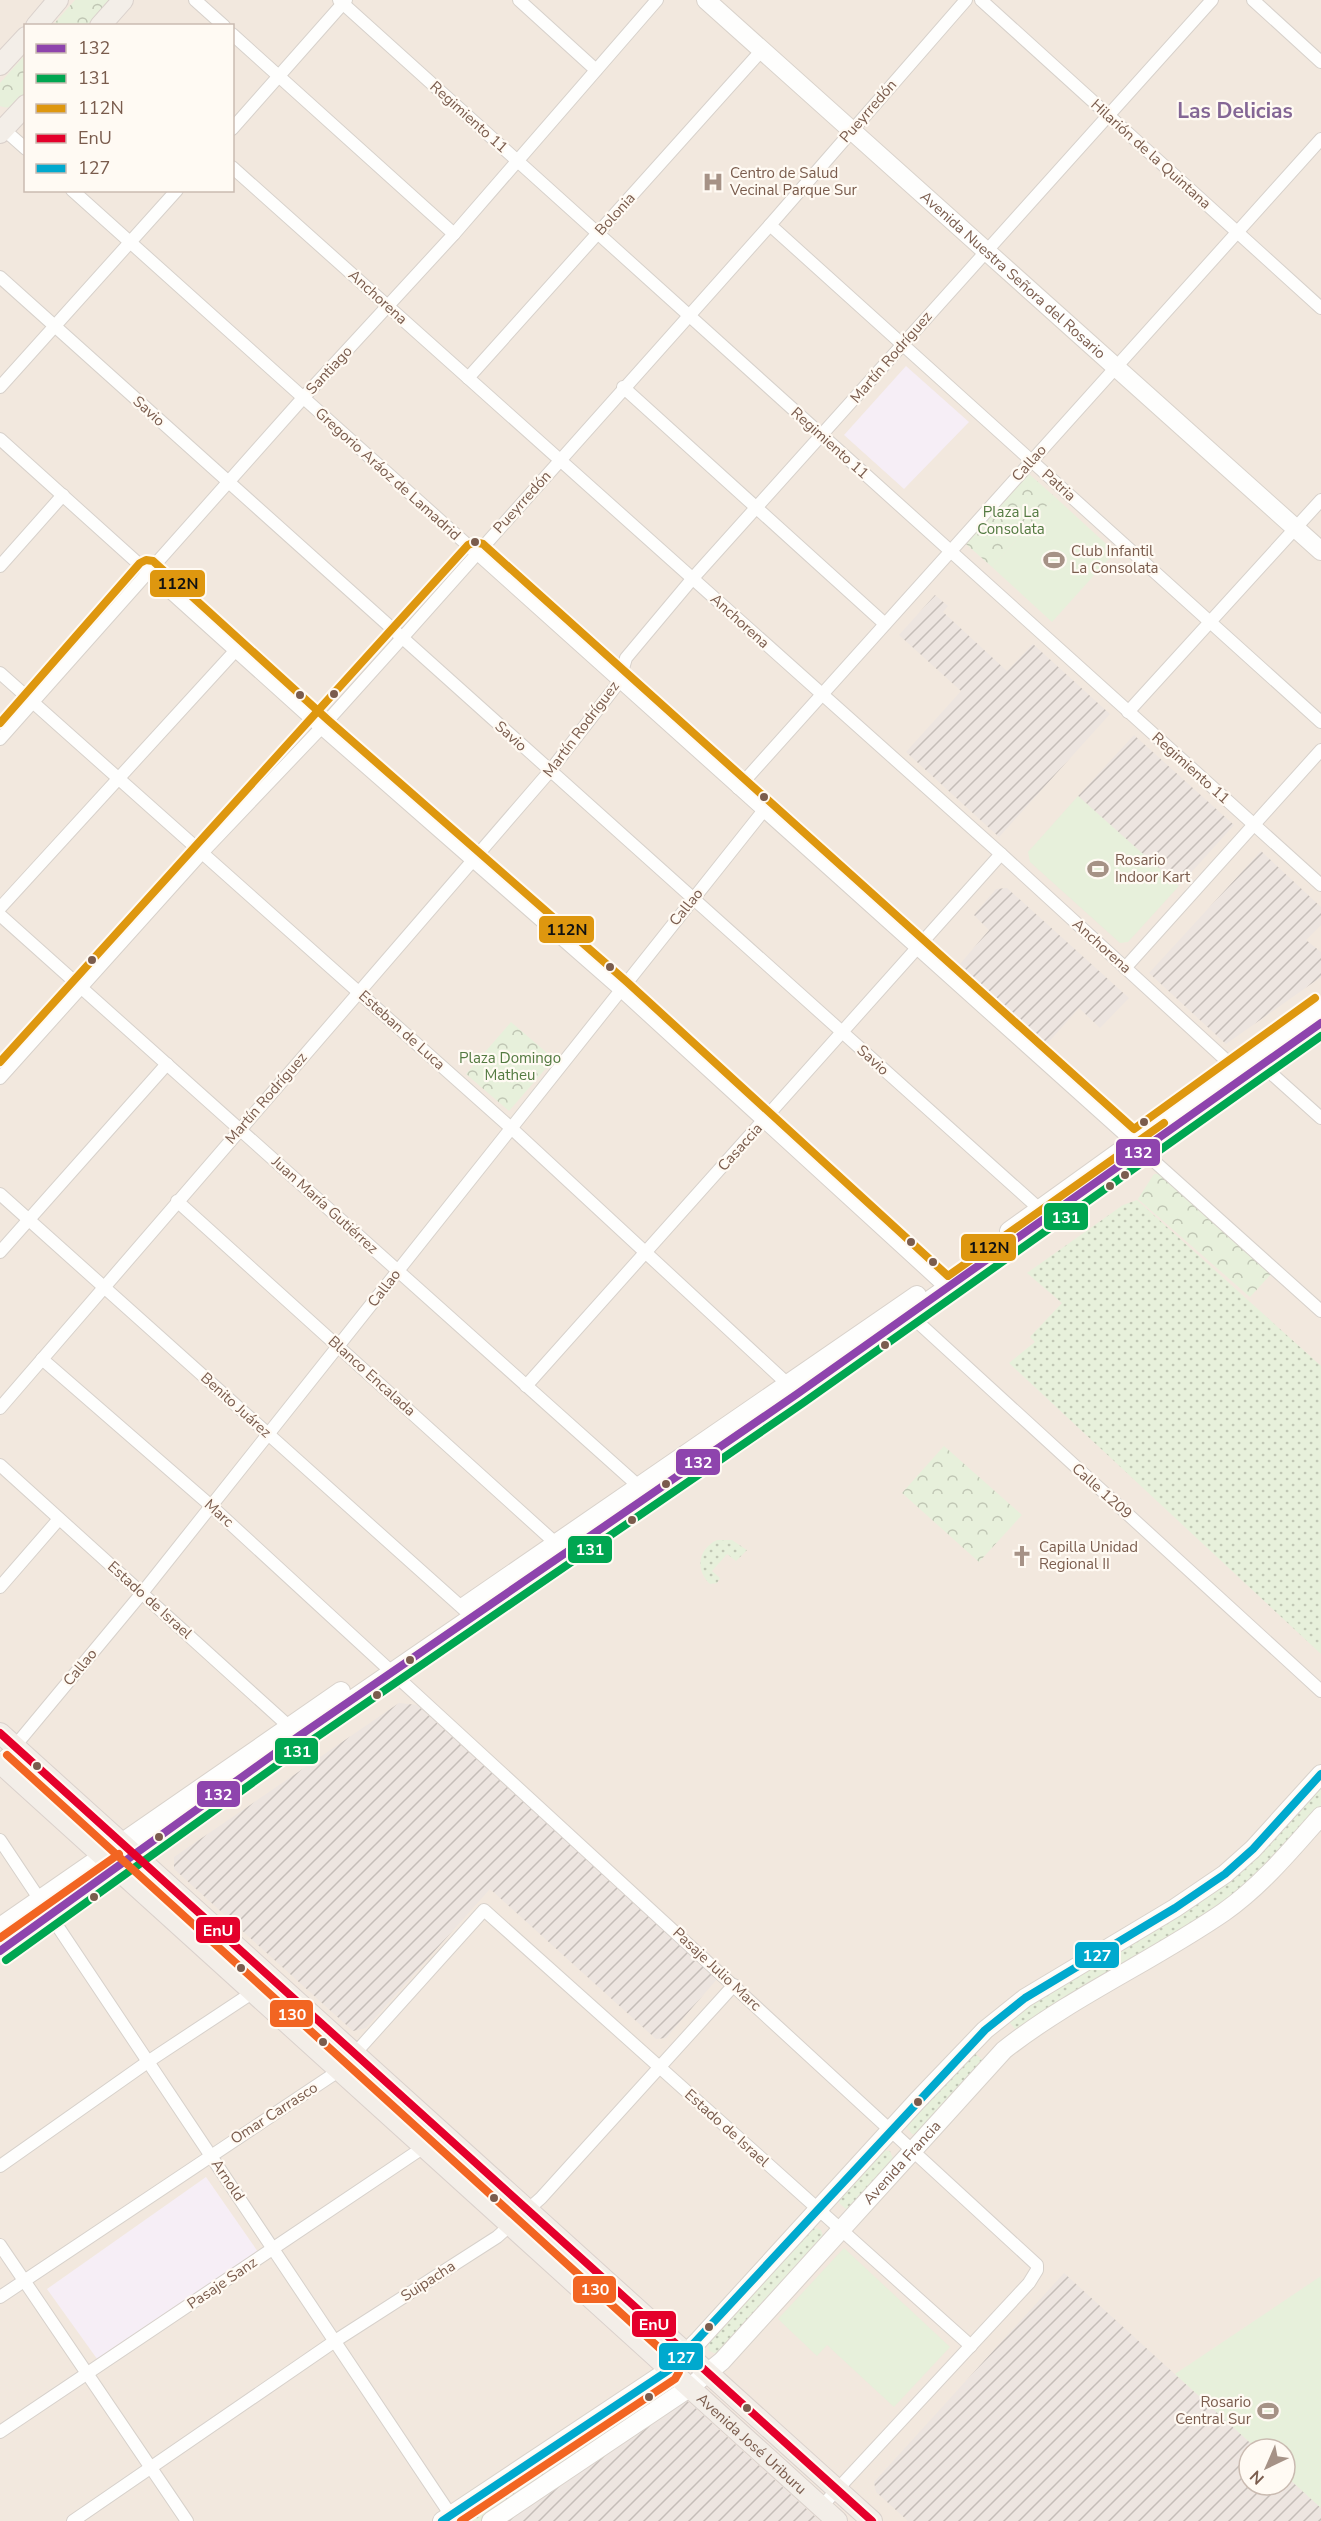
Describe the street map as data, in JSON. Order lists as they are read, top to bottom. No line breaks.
{"streets":{"main road":["Avenida Nuestra Señora del Rosario","Avenida Francia","Avenida José Uriburu"],"street":["Pueyrredón","Regimiento 11","Hilarión de la Quintana","Bolonia","Anchorena","Martín Rodríguez","Santiago","Savio","Callao","Gregorio Aráoz de Lamadrid","Patria","Esteban de Luca","Casaccia","Juan María Gutiérrez","Blanco Encalada","Benito Juárez","Calle 1209","Marc","Estado de Israel","Pasaje Julio Marc","Omar Carrasco","Arnold","Suipacha","Pasaje Sanz"]},"crossings":[["Pueyrredón","Regimiento 11"],["Pueyrredón","Avenida Nuestra Señora del Rosario"],["Pueyrredón","Anchorena"],["Pueyrredón","Savio"],["Pueyrredón","Gregorio Aráoz de Lamadrid"],["Pueyrredón","Patria"],["Pueyrredón","Esteban de Luca"],["Pueyrredón","Juan María Gutiérrez"],["Regimiento 11","Bolonia"],["Regimiento 11","Martín Rodríguez"],["Regimiento 11","Santiago"],["Regimiento 11","Callao"],["Hilarión de la Quintana","Martín Rodríguez"],["Hilarión de la Quintana","Callao"],["Bolonia","Avenida Nuestra Señora del Rosario"],["Bolonia","Anchorena"],["Avenida Nuestra Señora del Rosario","Martín Rodríguez"],["Avenida Nuestra Señora del Rosario","Callao"],["Anchorena","Martín Rodríguez"],["Anchorena","Santiago"],["Anchorena","Callao"],["Anchorena","Casaccia"],["Martín Rodríguez","Savio"],["Martín Rodríguez","Gregorio Aráoz de Lamadrid"],["Martín Rodríguez","Patria"],["Martín Rodríguez","Esteban de Luca"],["Martín Rodríguez","Juan María Gutiérrez"],["Martín Rodríguez","Blanco Encalada"],["Martín Rodríguez","Benito Juárez"],["Martín Rodríguez","Marc"],["Santiago","Savio"],["Santiago","Gregorio Aráoz de Lamadrid"],["Santiago","Esteban de Luca"],["Savio","Callao"],["Savio","Casaccia"],["Callao","Gregorio Aráoz de Lamadrid"],["Callao","Patria"],["Callao","Esteban de Luca"],["Callao","Juan María Gutiérrez"],["Callao","Blanco Encalada"],["Callao","Benito Juárez"],["Callao","Marc"],["Callao","Estado de Israel"],["Callao","Avenida José Uriburu"],["Gregorio Aráoz de Lamadrid","Casaccia"],["Esteban de Luca","Casaccia"],["Casaccia","Juan María Gutiérrez"],["Marc","Pasaje Julio Marc"],["Estado de Israel","Pasaje Julio Marc"],["Estado de Israel","Omar Carrasco"],["Estado de Israel","Avenida Francia"],["Estado de Israel","Suipacha"],["Pasaje Julio Marc","Avenida Francia"],["Pasaje Julio Marc","Suipacha"],["Omar Carrasco","Arnold"],["Omar Carrasco","Avenida José Uriburu"],["Avenida Francia","Arnold"],["Avenida Francia","Avenida José Uriburu"],["Arnold","Suipacha"],["Arnold","Pasaje Sanz"],["Suipacha","Avenida José Uriburu"],["Pasaje Sanz","Avenida José Uriburu"]],"districts":["Las Delicias"],"parks":["Plaza La Consolata","Plaza Domingo Matheu"],"places":{"hospital":["Centro de Salud Vecinal Parque Sur"],"sports":["Club Infantil La Consolata","Rosario Indoor Kart","Rosario Central Sur"],"church":["Capilla Unidad Regional II"]},"lines":["transit line 112N","transit line 132","transit line 131","transit line EnU","transit line 130","transit line 127"],"legend":["132","131","112N","EnU","127"],"north":"bottom left"}
